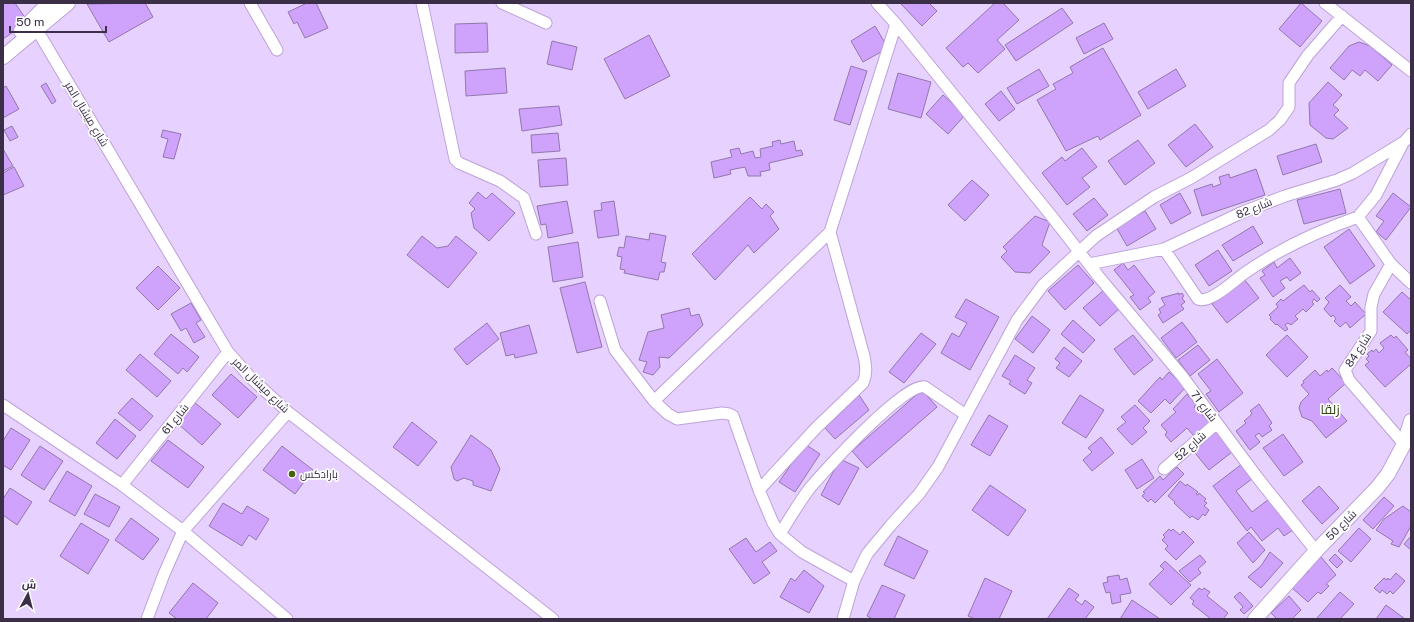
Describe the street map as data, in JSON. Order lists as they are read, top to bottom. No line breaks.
{"streets":{"street":["شارع ميشال المر","شارع 82","شارع 84","شارع 71","شارع 61","شارع 52","شارع 50"]},"crossings":[["شارع ميشال المر","شارع 61"],["شارع 82","شارع 71"],["شارع 84","شارع 50"],["شارع 71","شارع 52"],["شارع 71","شارع 50"]],"districts":["زلقا"],"places":["بارادكس"],"scale_bar":"50 m","north":"top"}
